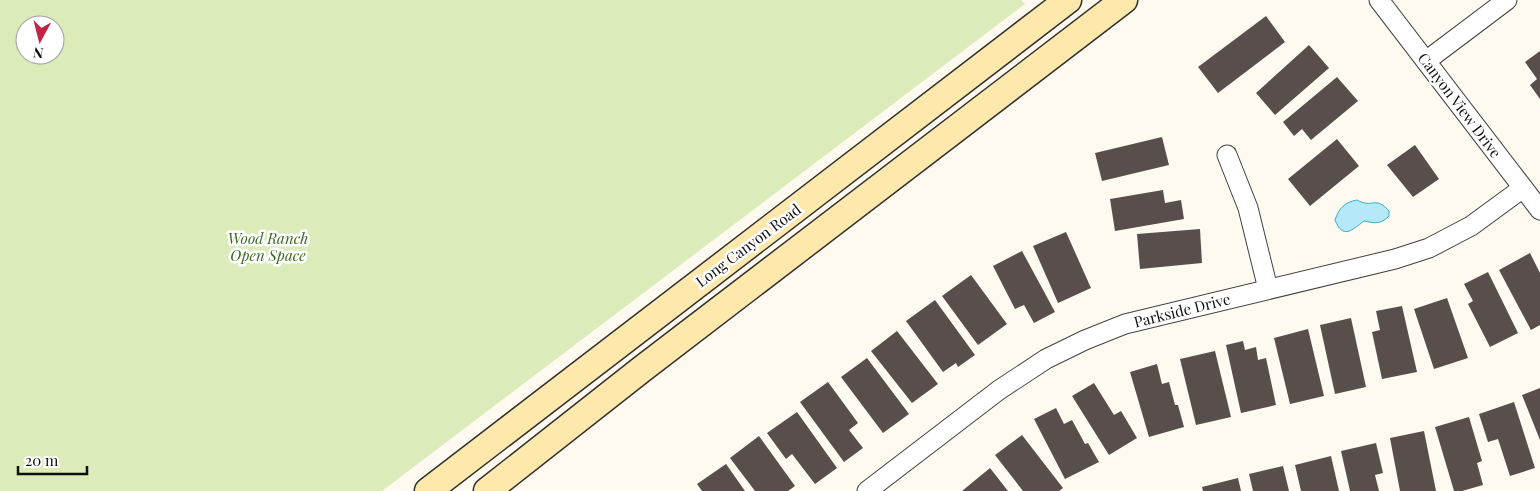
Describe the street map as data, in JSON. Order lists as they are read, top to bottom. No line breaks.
{"streets":{"main road":["Long Canyon Road"],"street":["Canyon View Drive","Parkside Drive"]},"crossings":[["Canyon View Drive","Parkside Drive"]],"parks":["Wood Ranch Open Space"],"scale_bar":"20 m","north":"bottom"}
